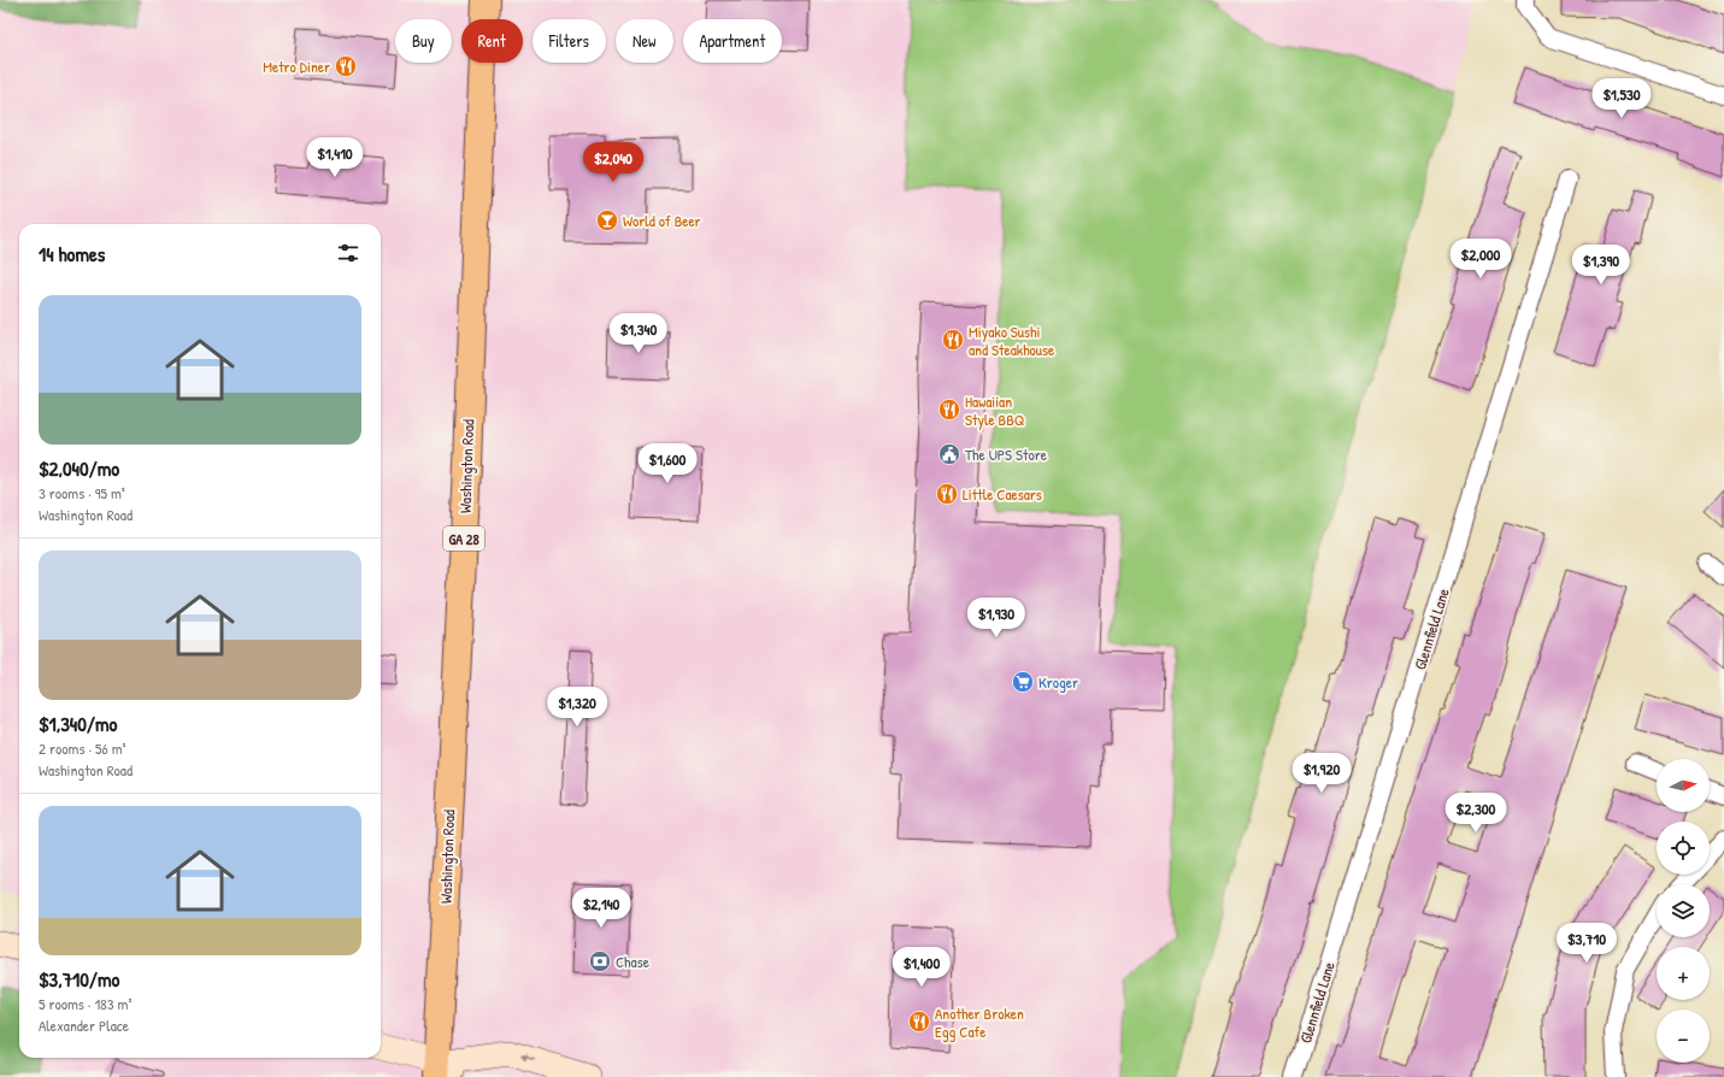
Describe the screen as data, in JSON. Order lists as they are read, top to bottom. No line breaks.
{"streets":{"main road":["Washington Road","GA 28"],"street":["Glennfield Lane"]},"places":{"restaurant":["Metro Diner","Miyako Sushi and Steakhouse","Hawaiian Style BBQ","Little Caesars","Another Broken Egg Cafe"],"bar":["World of Beer"],"public building":["The UPS Store"],"supermarket":["Kroger"],"bank":["Chase"]},"north":"right","page":{"chip":["Buy","Rent","Filters","New","Apartment"],"price":["$1,530","$1,410","$2,040","$2,000","$1,390","$1,340","$1,600","$1,930","$1,320","$1,920","$2,300","$2,140","$3,710","$1,400"],"heading":"14 homes","list":[{"name":"$2,040/mo","note":"3 rooms · 95 m² · Washington Road"},{"name":"$1,340/mo","note":"2 rooms · 56 m² · Washington Road"},{"name":"$3,710/mo","note":"5 rooms · 183 m² · Alexander Place"}],"map_buttons":["+","−"]}}
